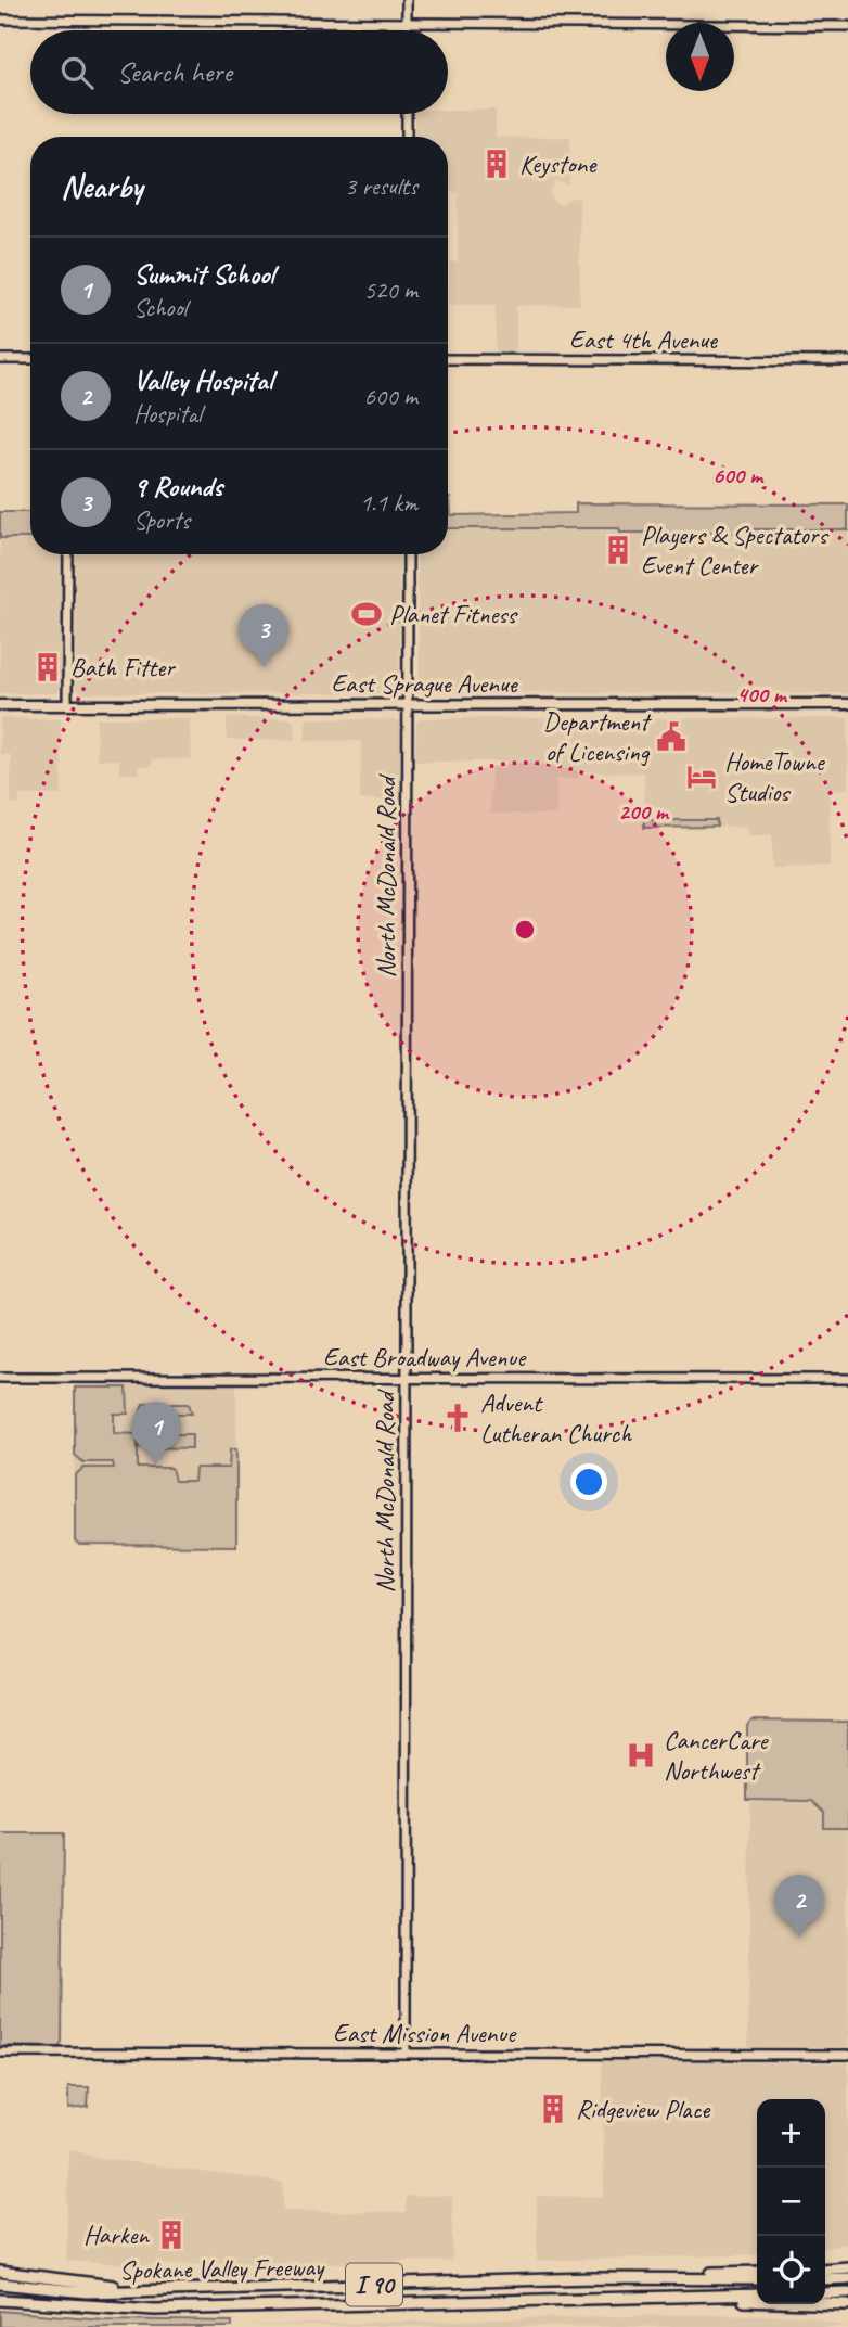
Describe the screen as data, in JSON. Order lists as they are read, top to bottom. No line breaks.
{"streets":{"highway":["Spokane Valley Freeway","I 90"],"main road":["East Sprague Avenue"],"street":["East 4th Avenue","North McDonald Road","East Broadway Avenue","East Mission Avenue"]},"crossings":[["East Sprague Avenue","North McDonald Road"],["North McDonald Road","East Broadway Avenue"],["North McDonald Road","East Mission Avenue"]],"places":{"building":["Keystone","Players & Spectators Event Center","Bath Fitter","Ridgeview Place","Harken"],"sports":["Planet Fitness"],"public building":["Department of Licensing"],"hotel":["HomeTowne Studios"],"church":["Advent Lutheran Church"],"hospital":["CancerCare Northwest"]},"north":"bottom","page":{"search":"Search here","heading":["Nearby","3 results"],"list":[{"mark":"1","name":"Summit School","note":"School","value":"520 m"},{"mark":"2","name":"Valley Hospital","note":"Hospital","value":"600 m"},{"mark":"3","name":"9 Rounds","note":"Sports","value":"1.1 km"}],"pins":["3","1","2"],"map_buttons":["+","−"]},"rings":["600 m","400 m","200 m"]}
